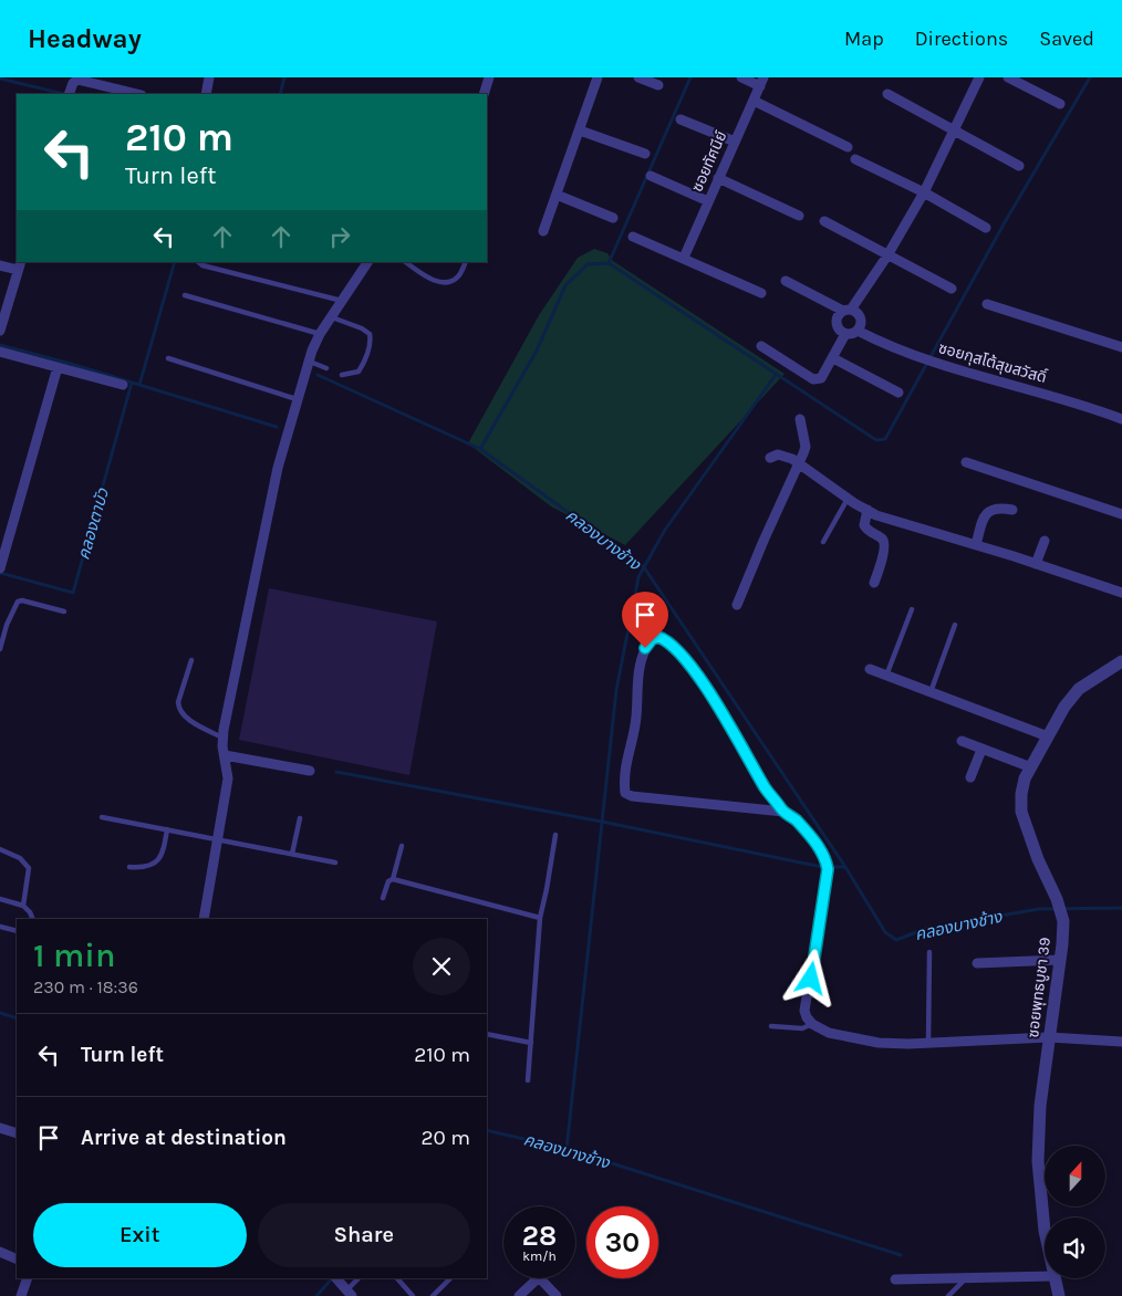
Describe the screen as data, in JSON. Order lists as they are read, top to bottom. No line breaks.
{"streets":{"street":["ซอยทัศนีย์","ซอยกุสโต้สุขสวัสดิ์","ซอยพุทธบูชา 39"]},"water":["คลองตาบัว","คลองบางช้าง"],"north":"top","page":{"header":"Headway","nav":["Map","Directions","Saved"],"turn":["210 m","Turn left"],"heading":["1 min","230 m · 18:36"],"list":[{"name":"Turn left","value":"210 m"},{"name":"Arrive at destination","value":"20 m"}],"buttons":["Exit","Share"],"speed":"28 km/h","limit":"30"}}
